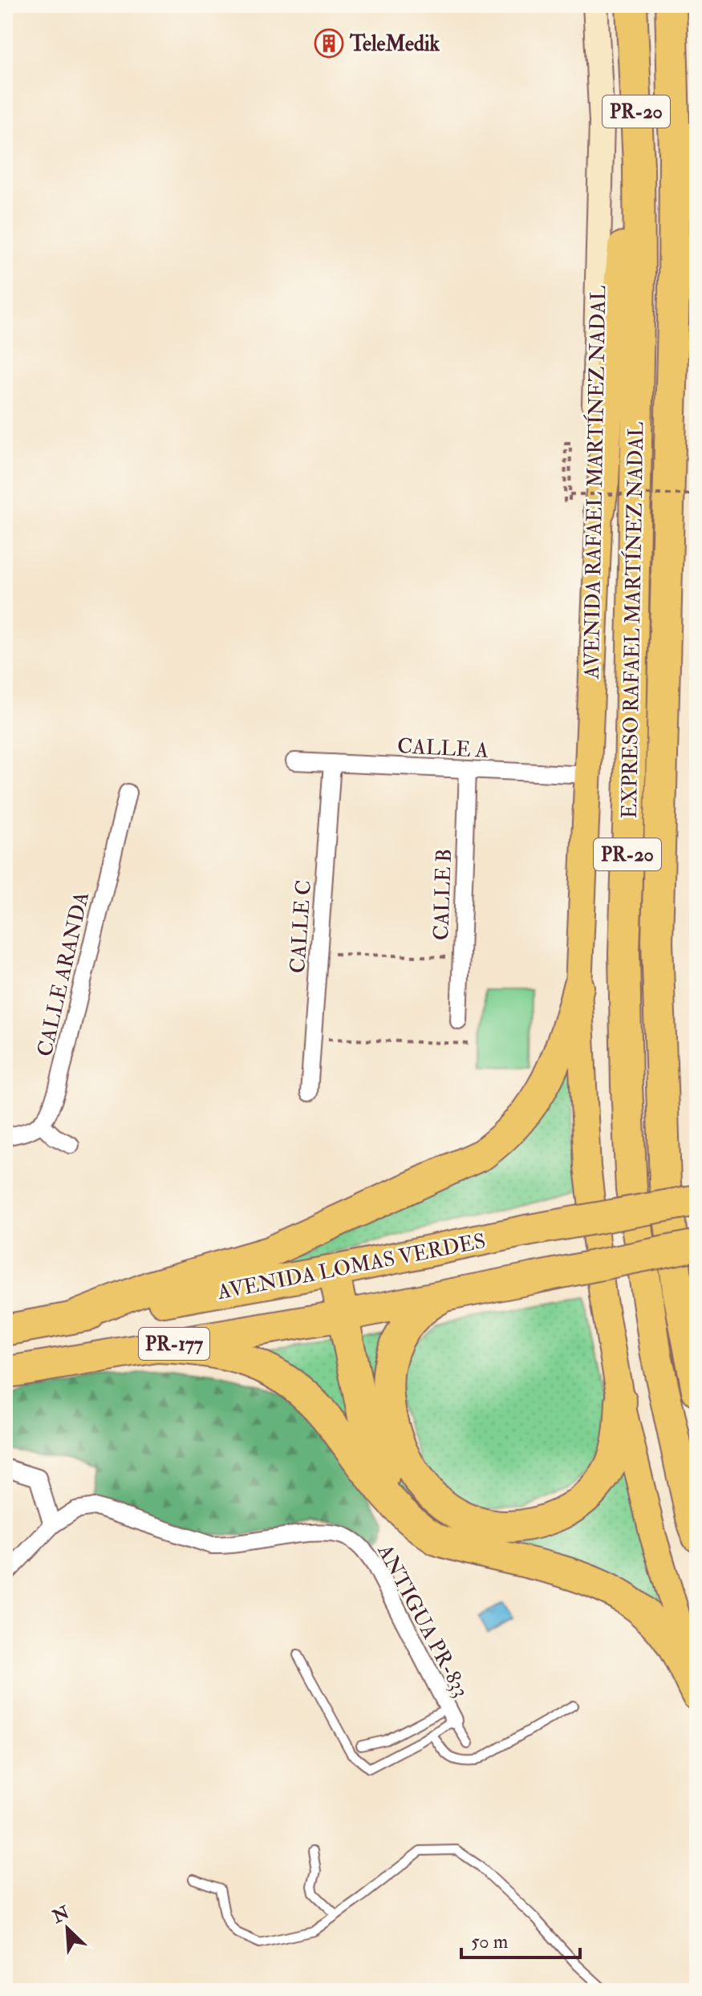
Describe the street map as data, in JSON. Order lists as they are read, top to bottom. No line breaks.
{"streets":{"highway":["PR-20","EXPRESO RAFAEL MARTÍNEZ NADAL","AVENIDA LOMAS VERDES","PR-177"],"main road":["AVENIDA RAFAEL MARTÍNEZ NADAL"],"street":["CALLE A","CALLE B","CALLE C","CALLE ARANDA","ANTIGUA PR-833"]},"crossings":[["AVENIDA RAFAEL MARTÍNEZ NADAL","CALLE A"],["CALLE A","CALLE B"],["CALLE A","CALLE C"]],"places":{"building":["TeleMedik"]},"scale_bar":"50 m","north":"top left"}
